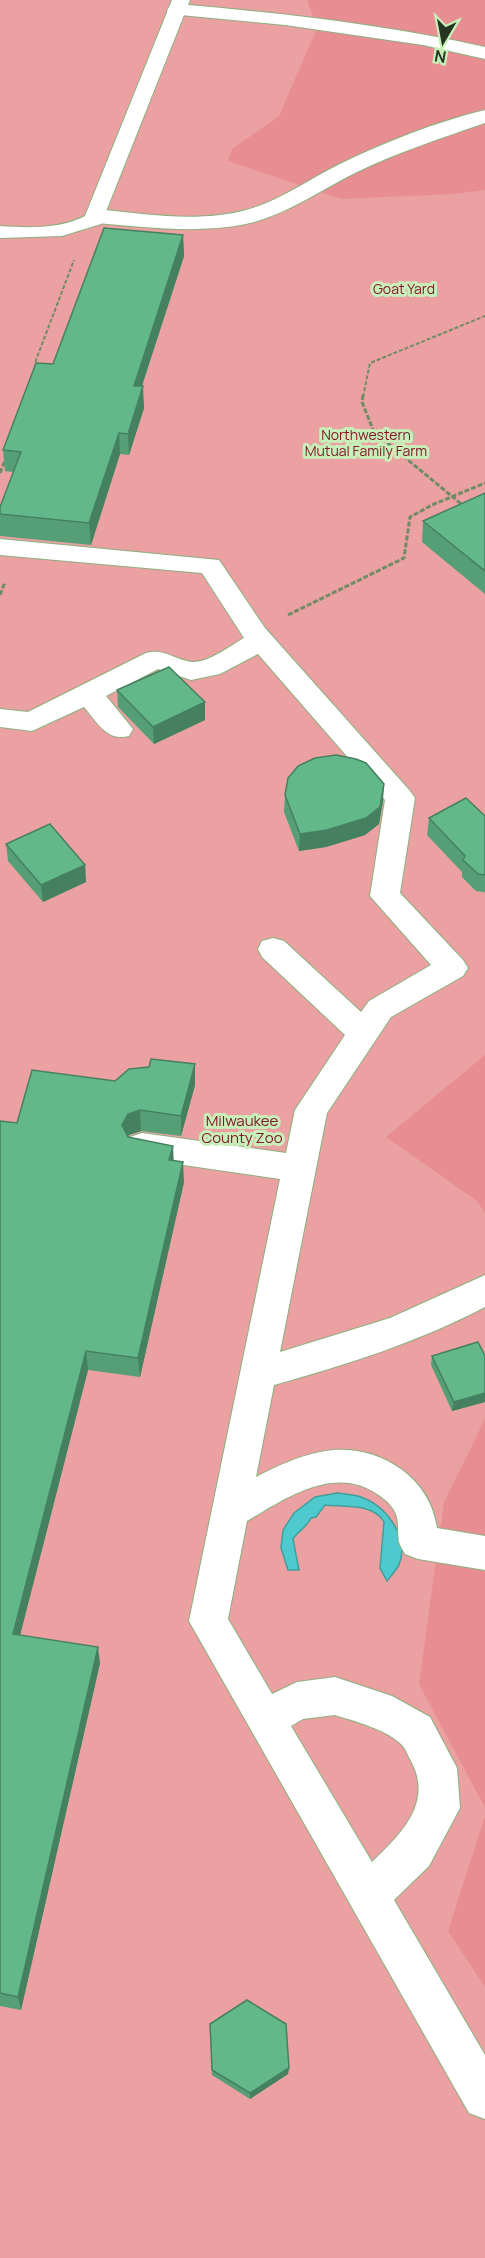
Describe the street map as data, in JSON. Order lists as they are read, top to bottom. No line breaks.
{"parks":["Goat Yard","Northwestern Mutual Family Farm","Milwaukee County Zoo"],"north":"bottom"}
